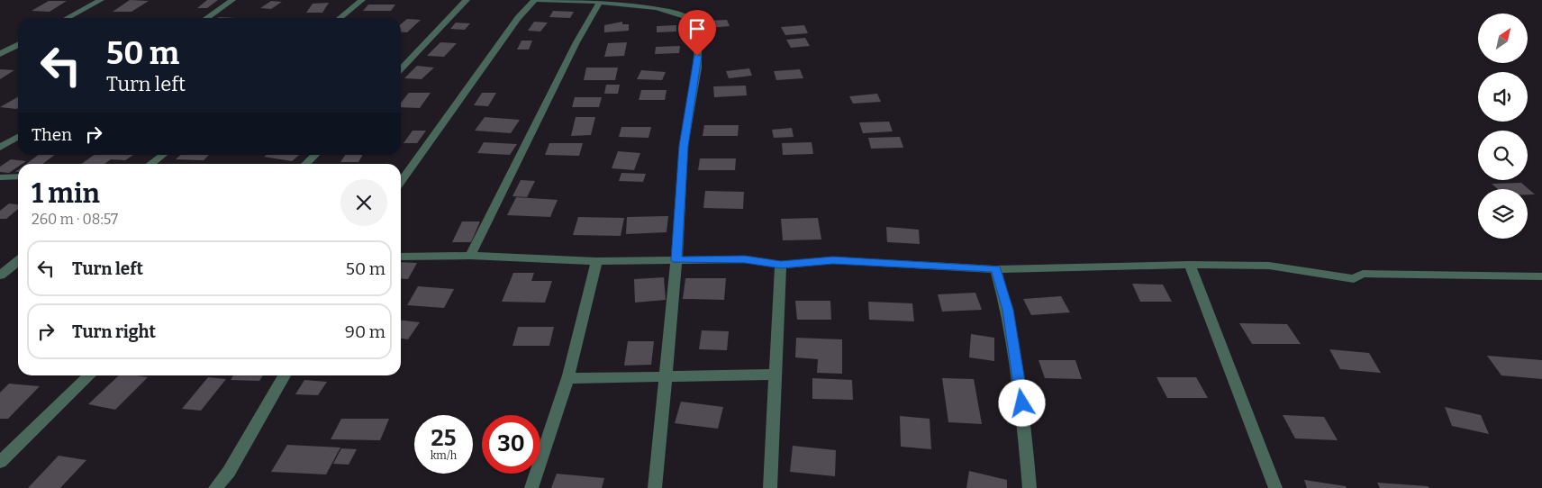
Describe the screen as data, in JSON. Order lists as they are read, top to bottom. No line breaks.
{"north":"top right","page":{"turn":["50 m","Turn left"],"then":"Then","heading":["1 min","260 m · 08:57"],"list":[{"name":"Turn left","value":"50 m"},{"name":"Turn right","value":"90 m"}],"speed":"25 km/h","limit":"30"}}
